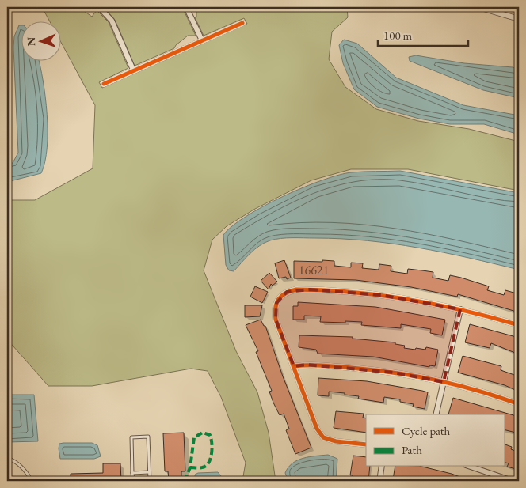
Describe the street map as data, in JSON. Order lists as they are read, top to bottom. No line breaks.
{"house_numbers":["16621"],"legend":["Cycle path","Path"],"scale_bar":"100 m","north":"left"}
